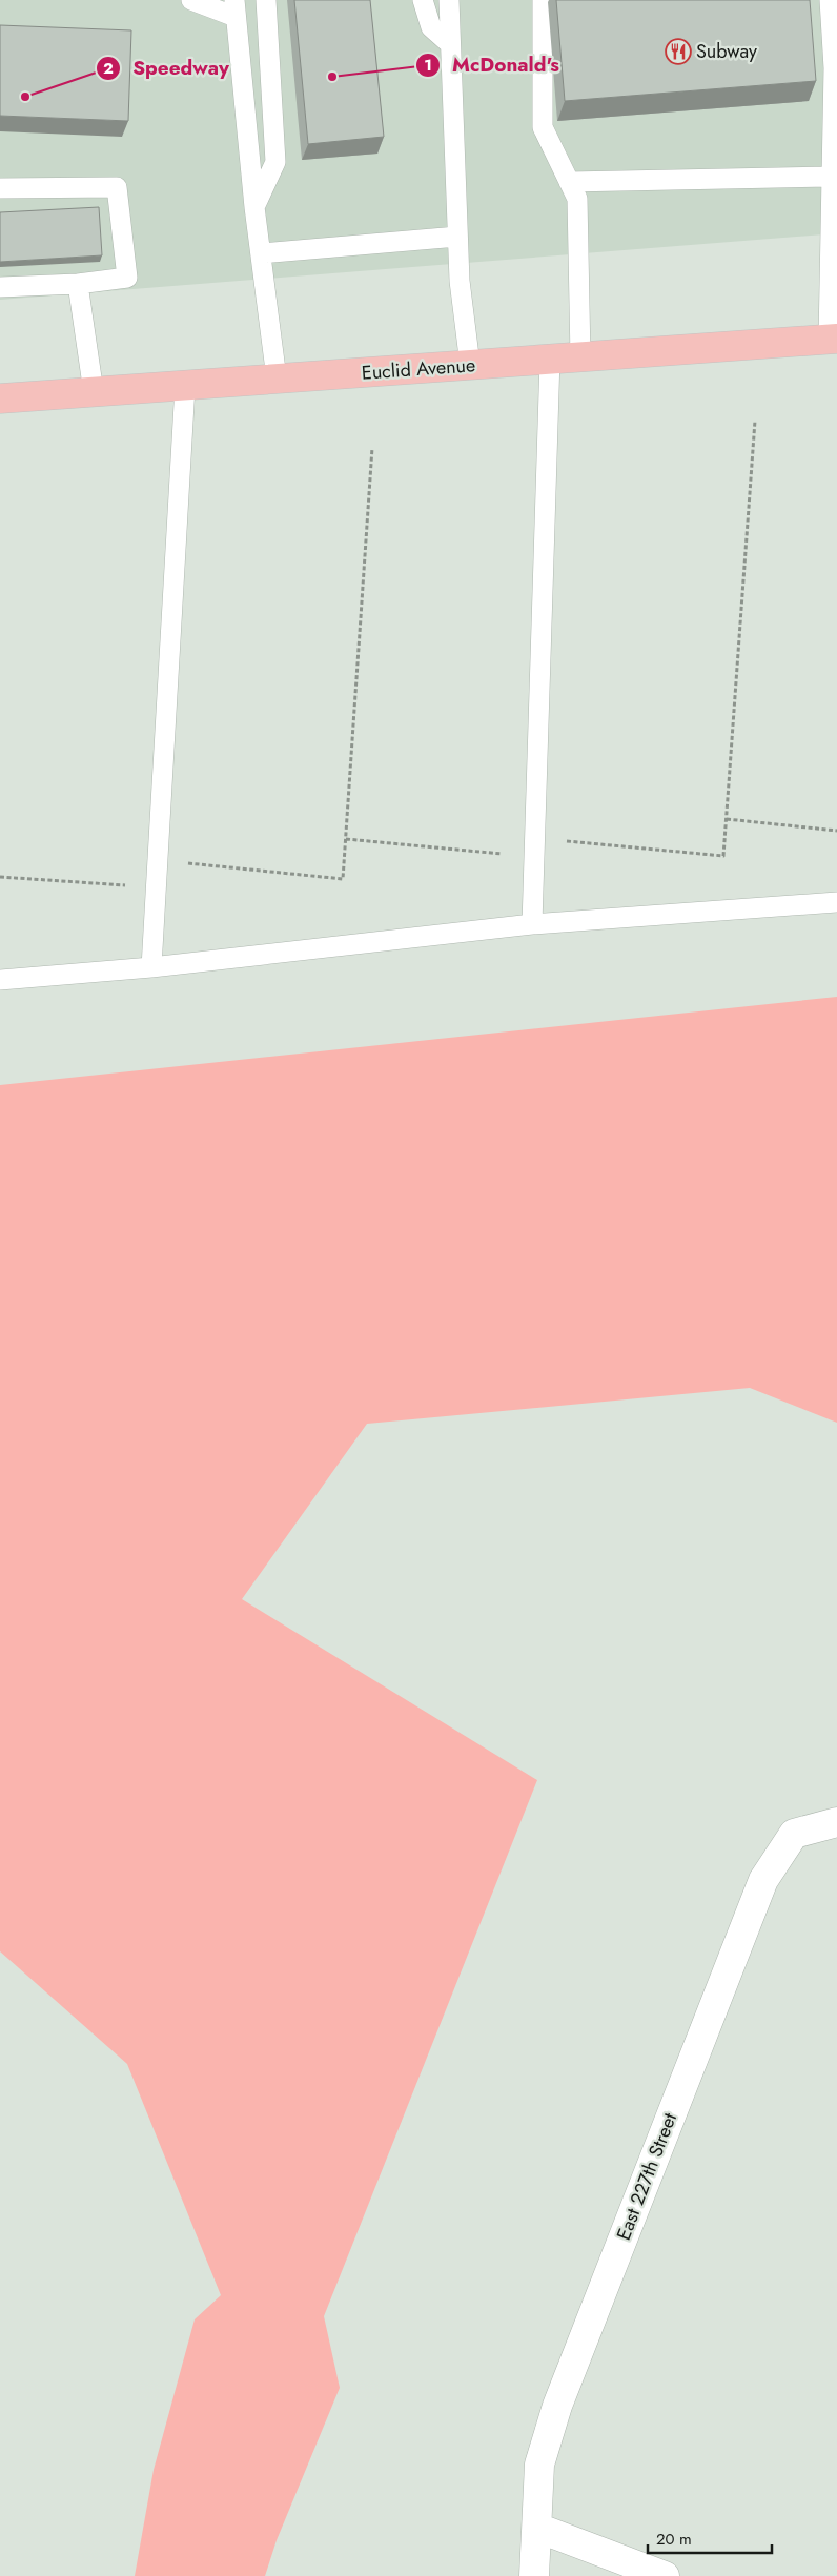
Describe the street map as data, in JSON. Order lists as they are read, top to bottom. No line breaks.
{"streets":{"main road":["Euclid Avenue"],"street":["East 227th Street"]},"places":{"restaurant":["Subway"],"other":["McDonald's","Speedway"]},"scale_bar":"20 m"}
